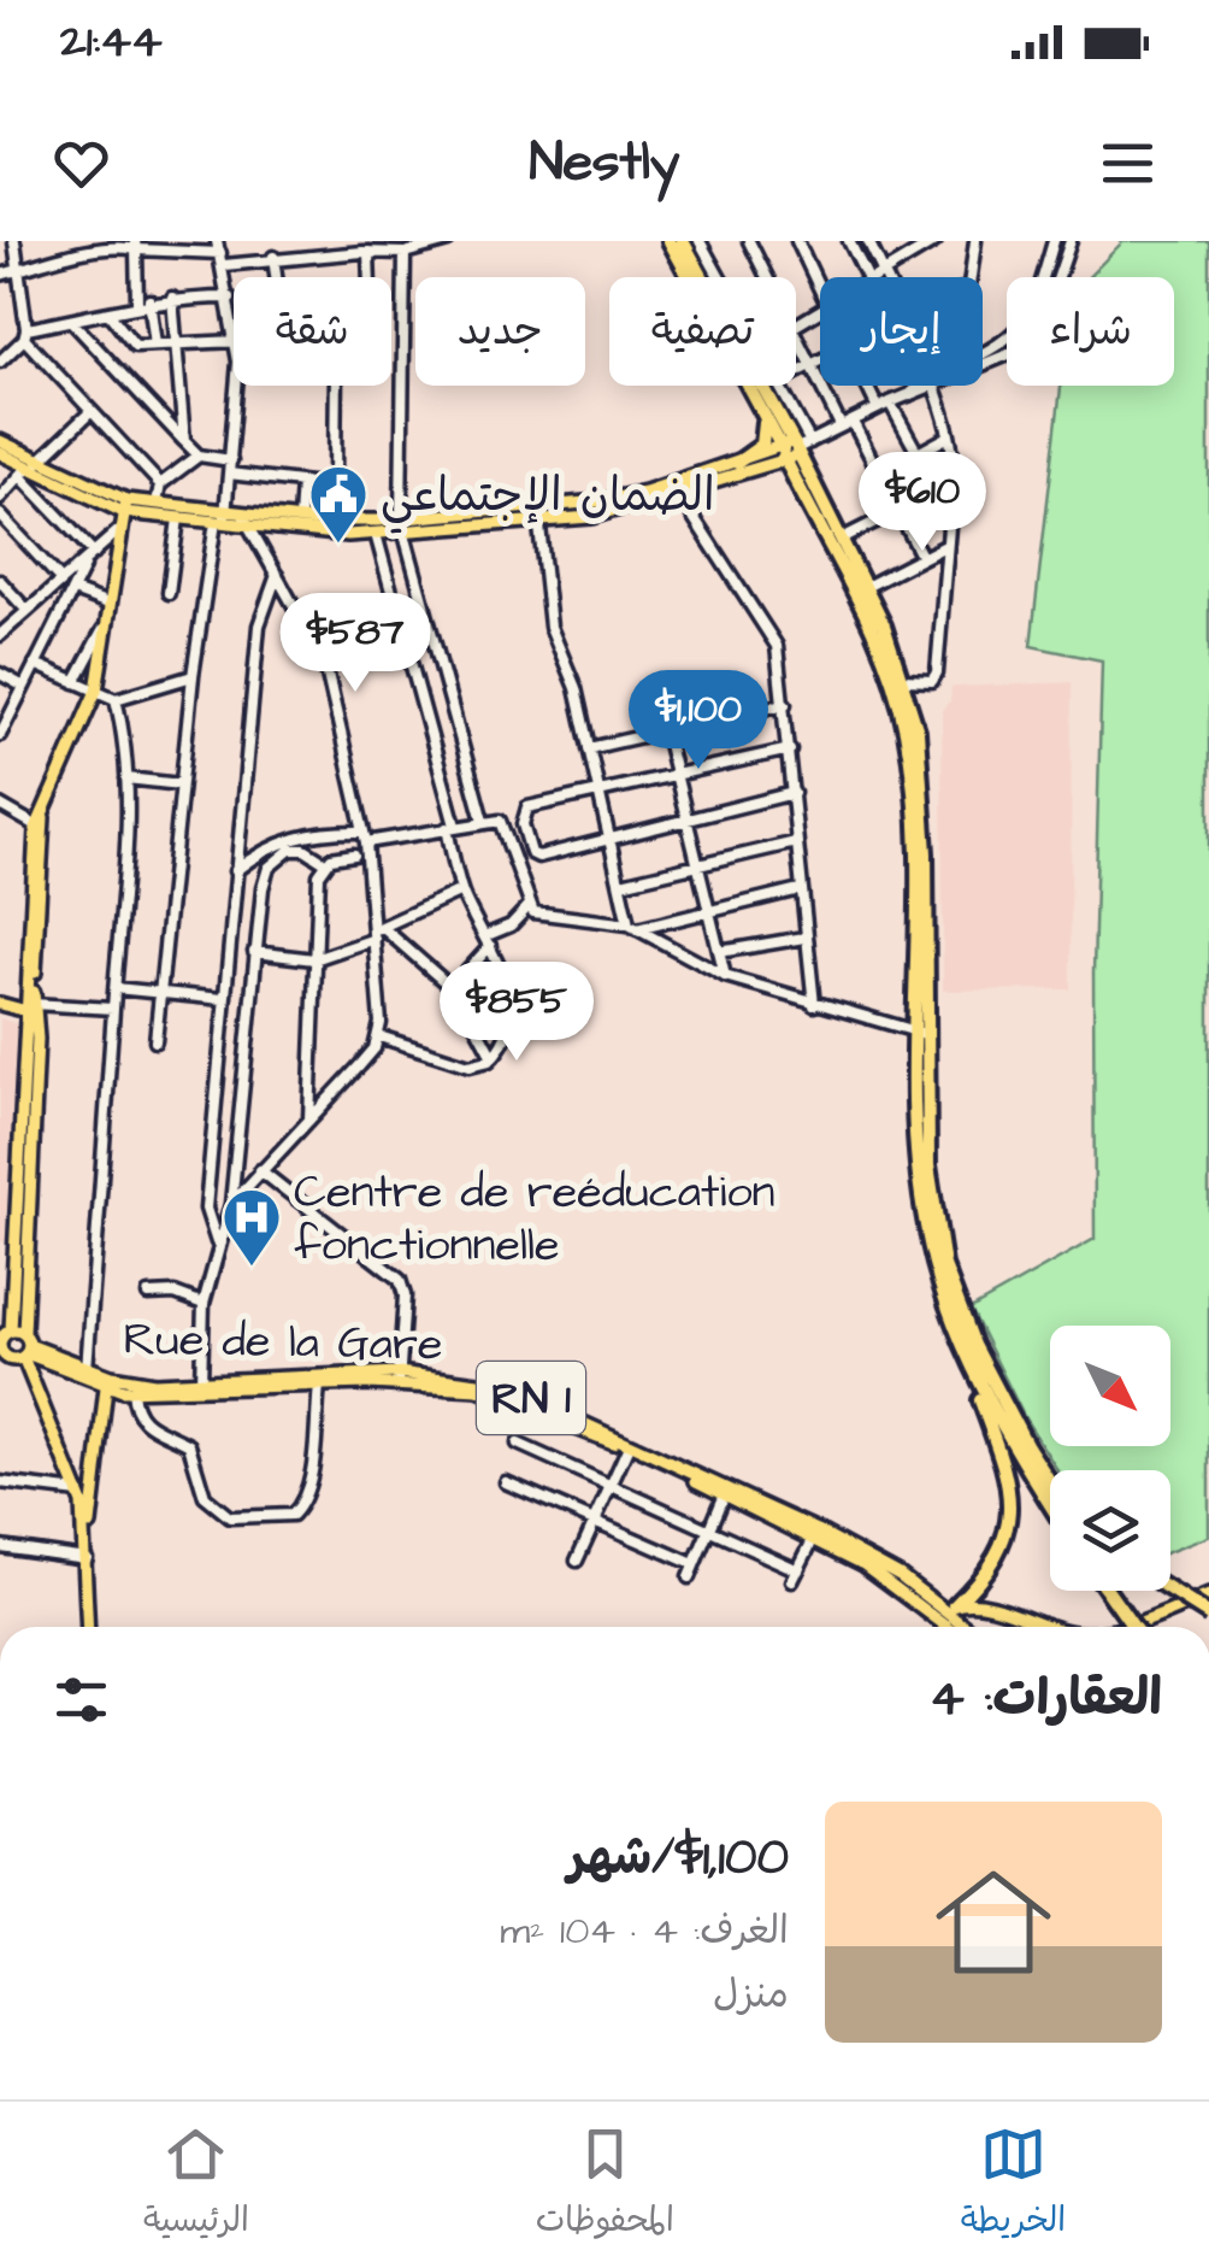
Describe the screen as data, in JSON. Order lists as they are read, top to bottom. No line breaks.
{"streets":{"main road":["Rue de la Gare","RN 1"]},"places":{"public building":["الضمان الإجتماعي"],"hospital":["Centre de reéducation fonctionnelle"]},"north":"bottom right","page":{"status":"21:44","header":"Nestly","chip":["شراء","إيجار","تصفية","جديد","شقة"],"price":["$610","$587","$1,100","$855"],"heading":"العقارات: 4","list":[{"name":"$1,100/شهر","note":"الغرف: 4 · 104 m² · منزل"}],"tabs":["الخريطة","المحفوظات","الرئيسية"]}}
